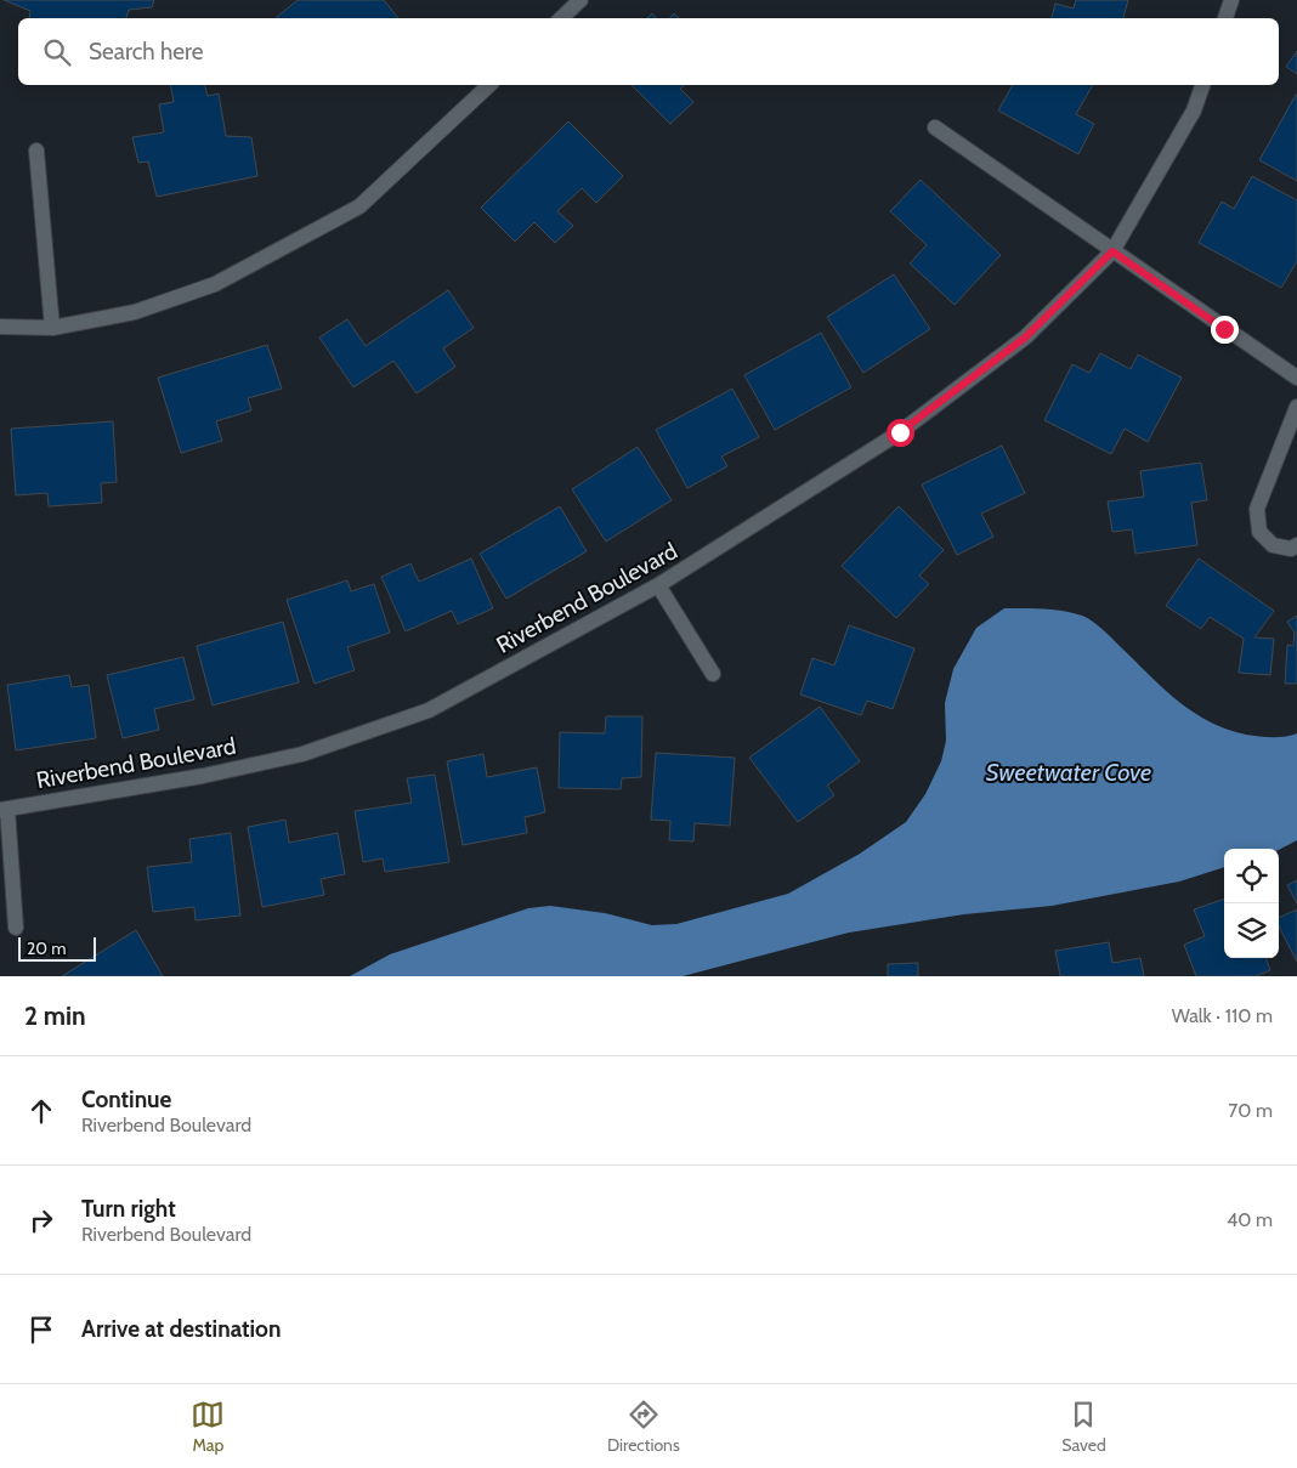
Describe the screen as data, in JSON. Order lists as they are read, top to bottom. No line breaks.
{"streets":{"street":["Riverbend Boulevard"]},"water":["Sweetwater Cove"],"scale_bar":"20 m","page":{"search":"Search here","scale":"20 m","heading":["2 min","Walk · 110 m"],"list":[["Continue","Riverbend Boulevard","70 m"],["Turn right","Riverbend Boulevard","40 m"],"Arrive at destination"],"nav":["Map","Directions","Saved"]}}
